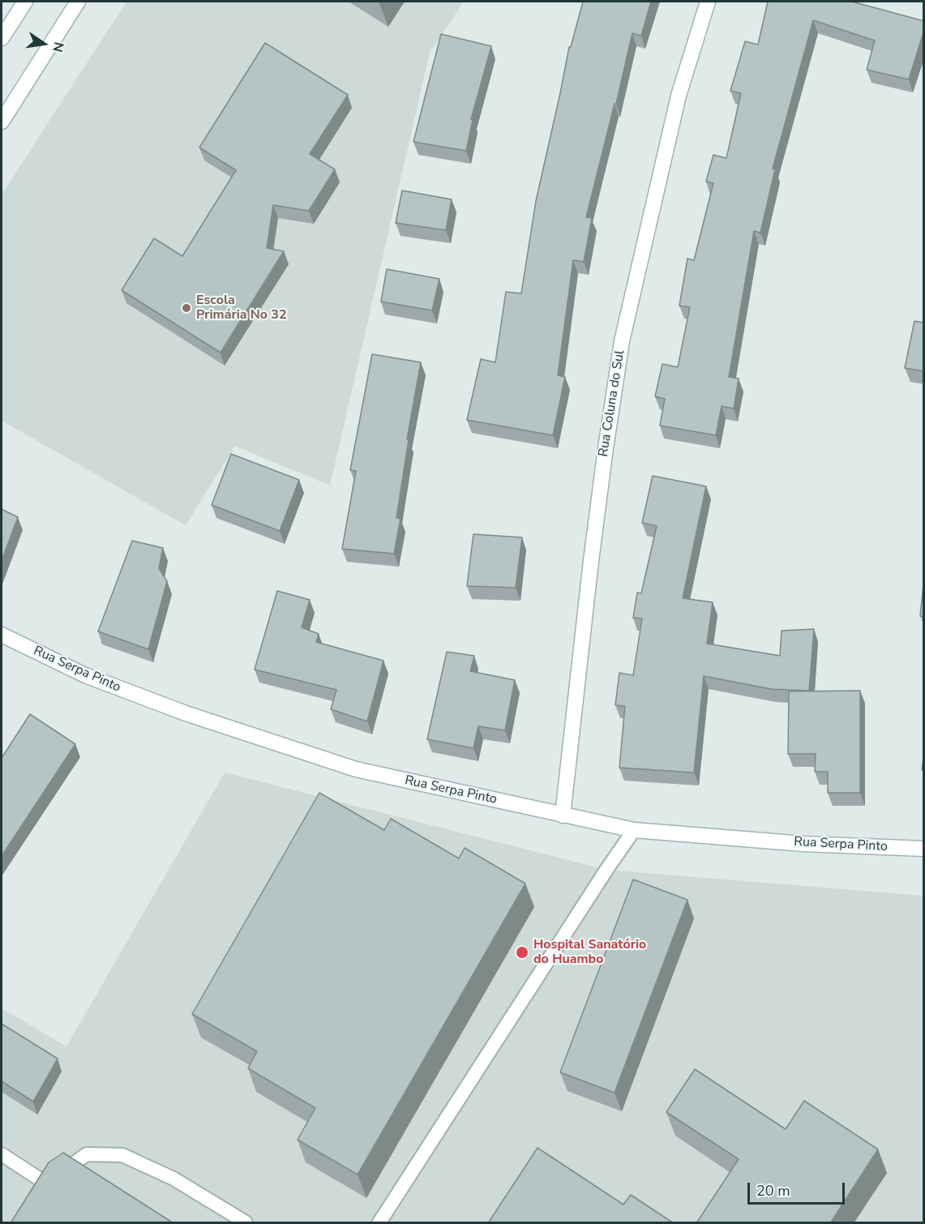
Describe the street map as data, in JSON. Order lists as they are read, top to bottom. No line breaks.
{"streets":{"street":["Rua Coluna do Sul","Rua Serpa Pinto"]},"crossings":[["Rua Coluna do Sul","Rua Serpa Pinto"]],"places":["Escola Primária No 32","Hospital Sanatório do Huambo"],"scale_bar":"20 m","north":"right"}
